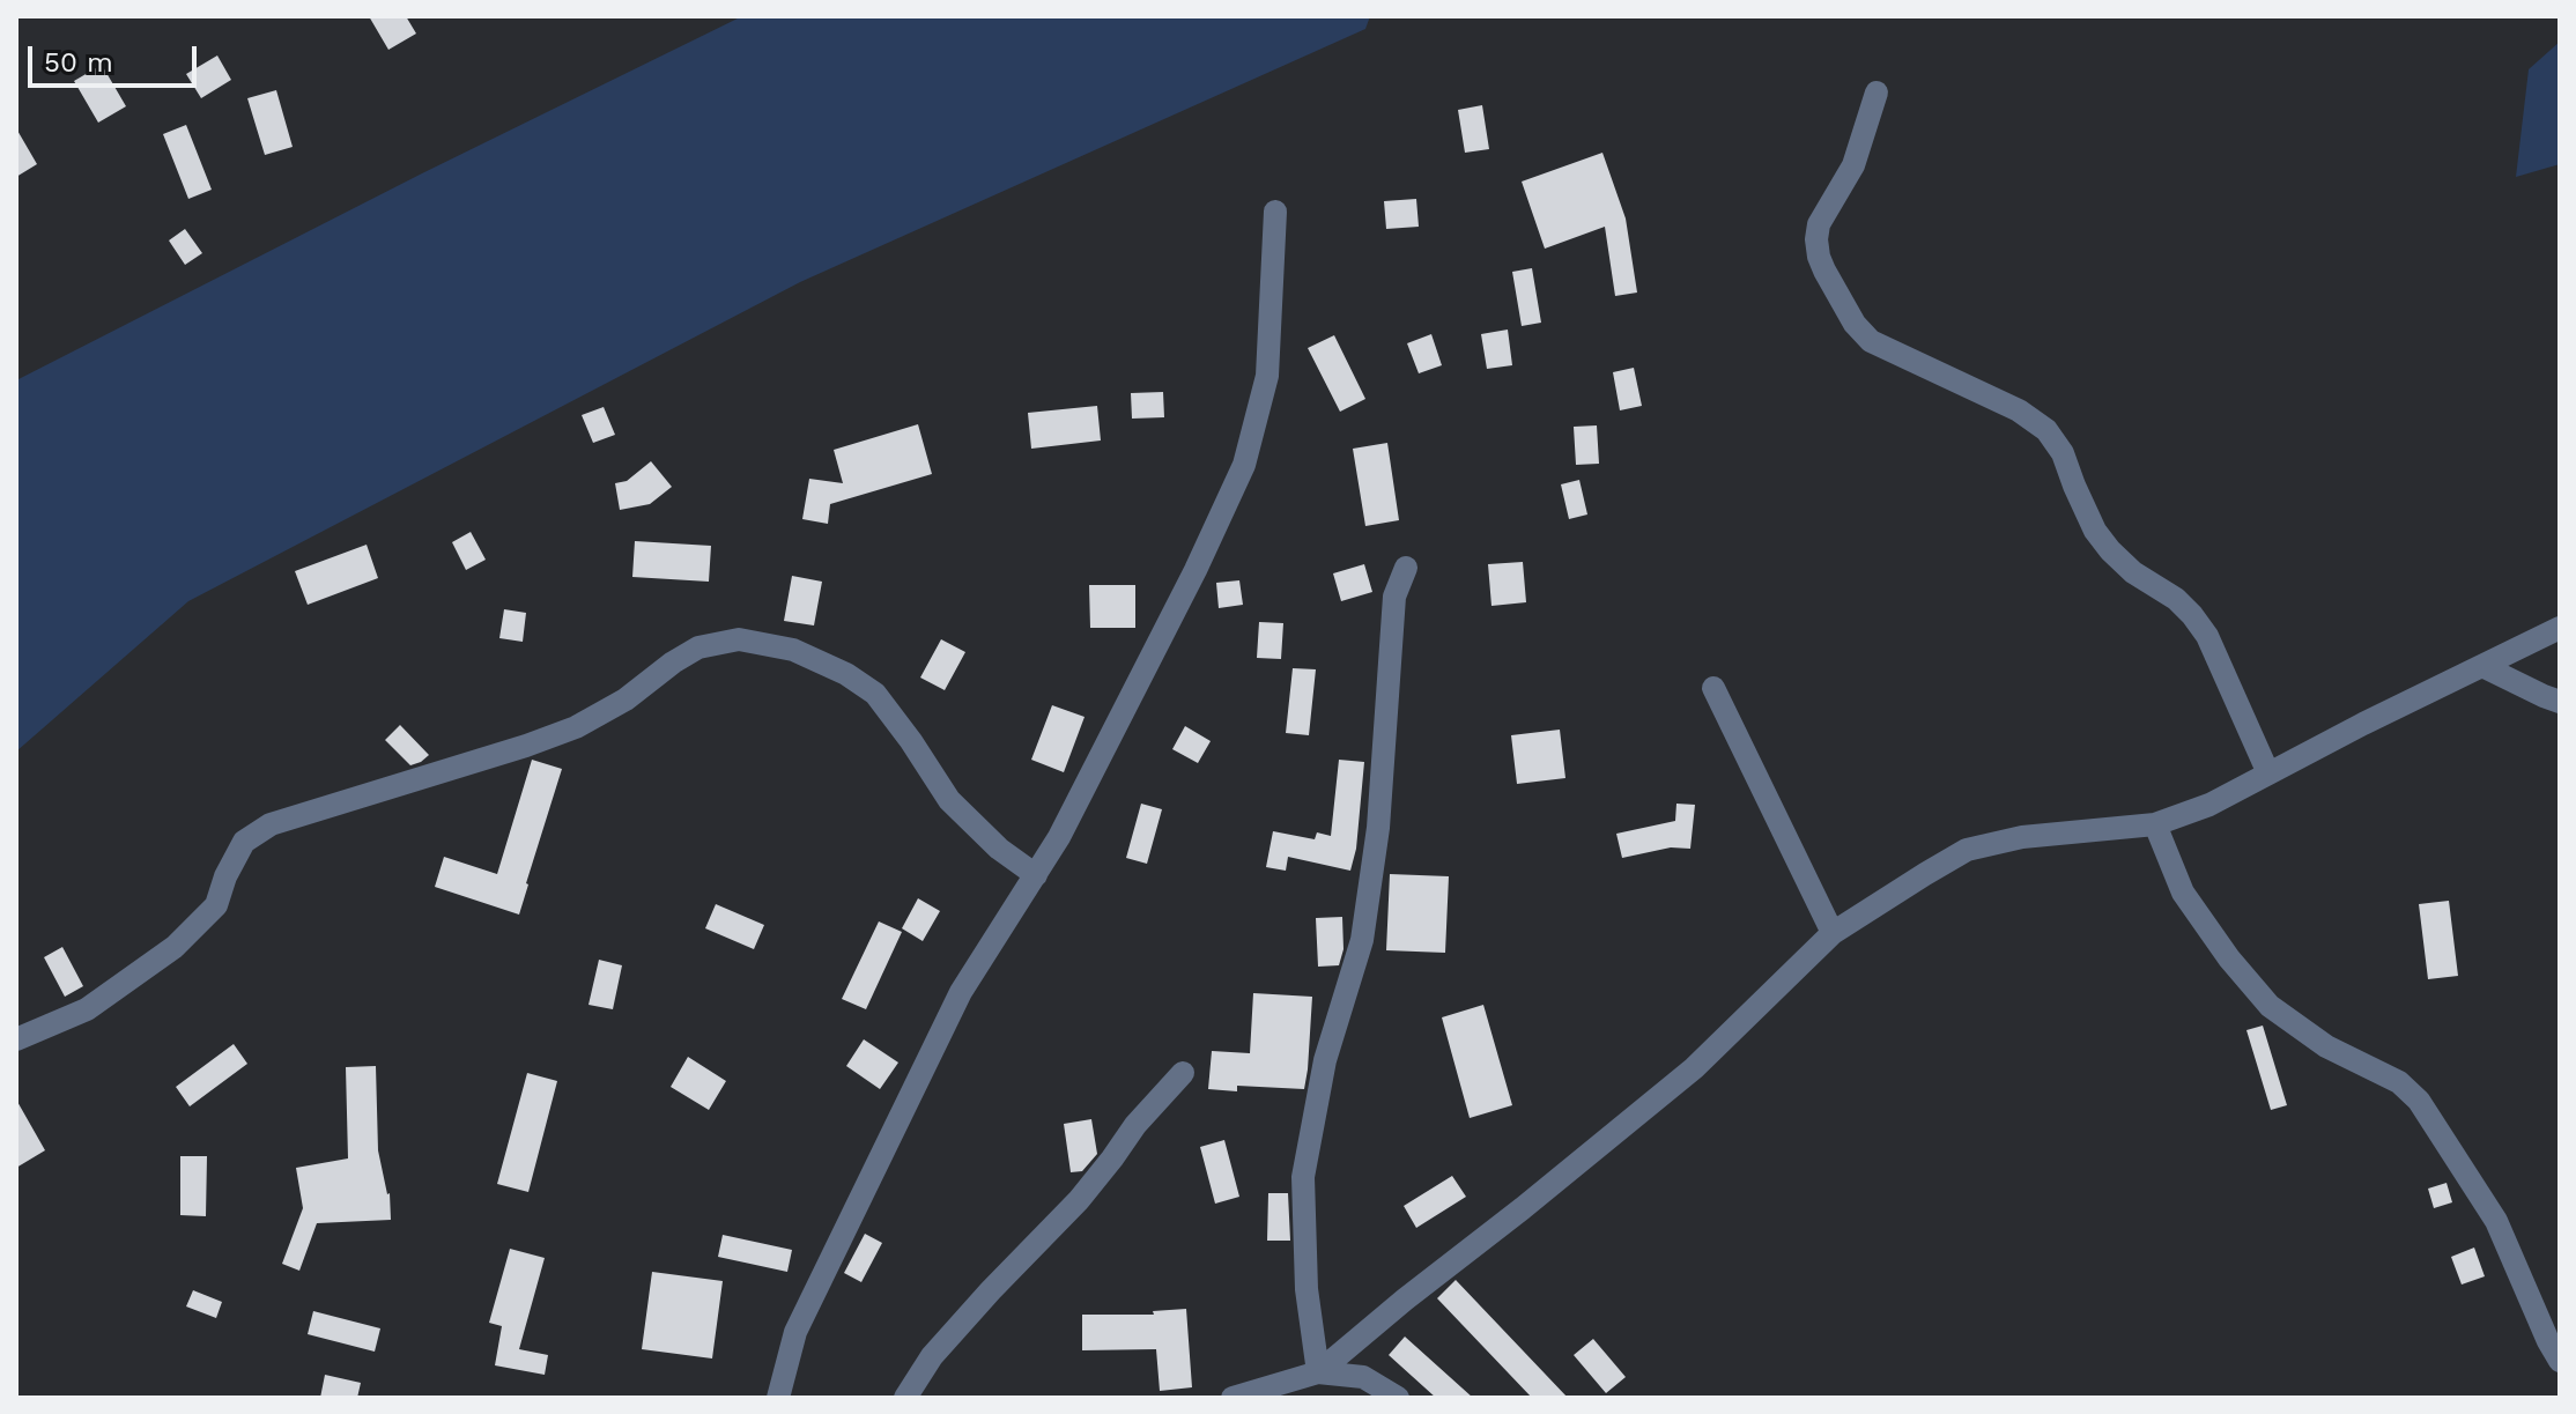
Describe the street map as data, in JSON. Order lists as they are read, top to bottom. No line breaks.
{"scale_bar":"50 m"}
